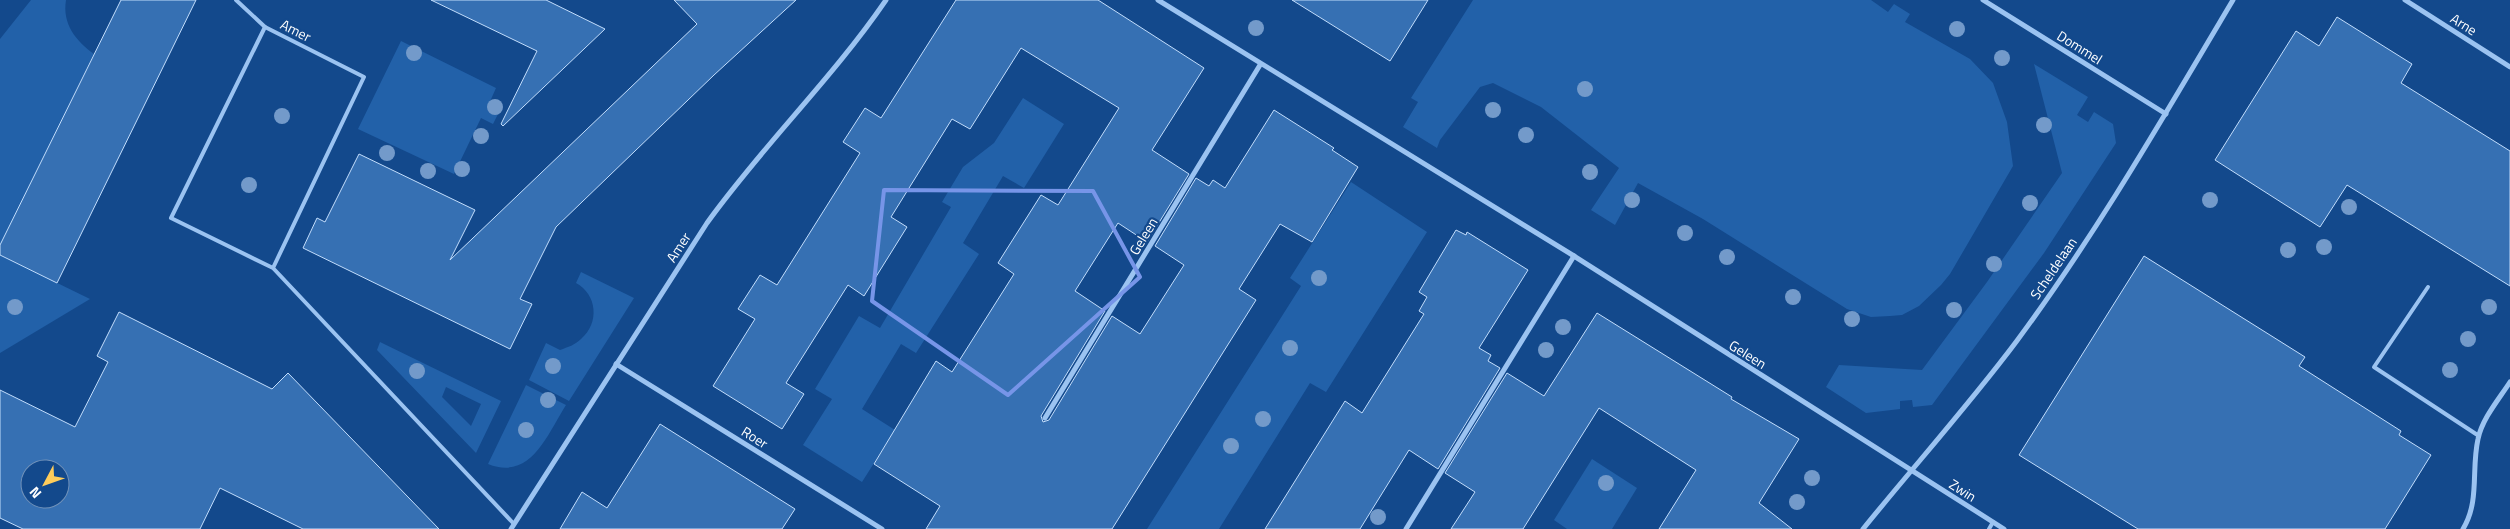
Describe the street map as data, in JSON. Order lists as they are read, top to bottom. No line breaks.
{"streets":{"street":["Arne","Amer","Dommel","Geleen","Scheldelaan","Roer","Zwin"]},"crossings":[["Amer","Roer"],["Dommel","Scheldelaan"],["Geleen","Scheldelaan"],["Geleen","Zwin"],["Scheldelaan","Zwin"]],"north":"bottom left"}
